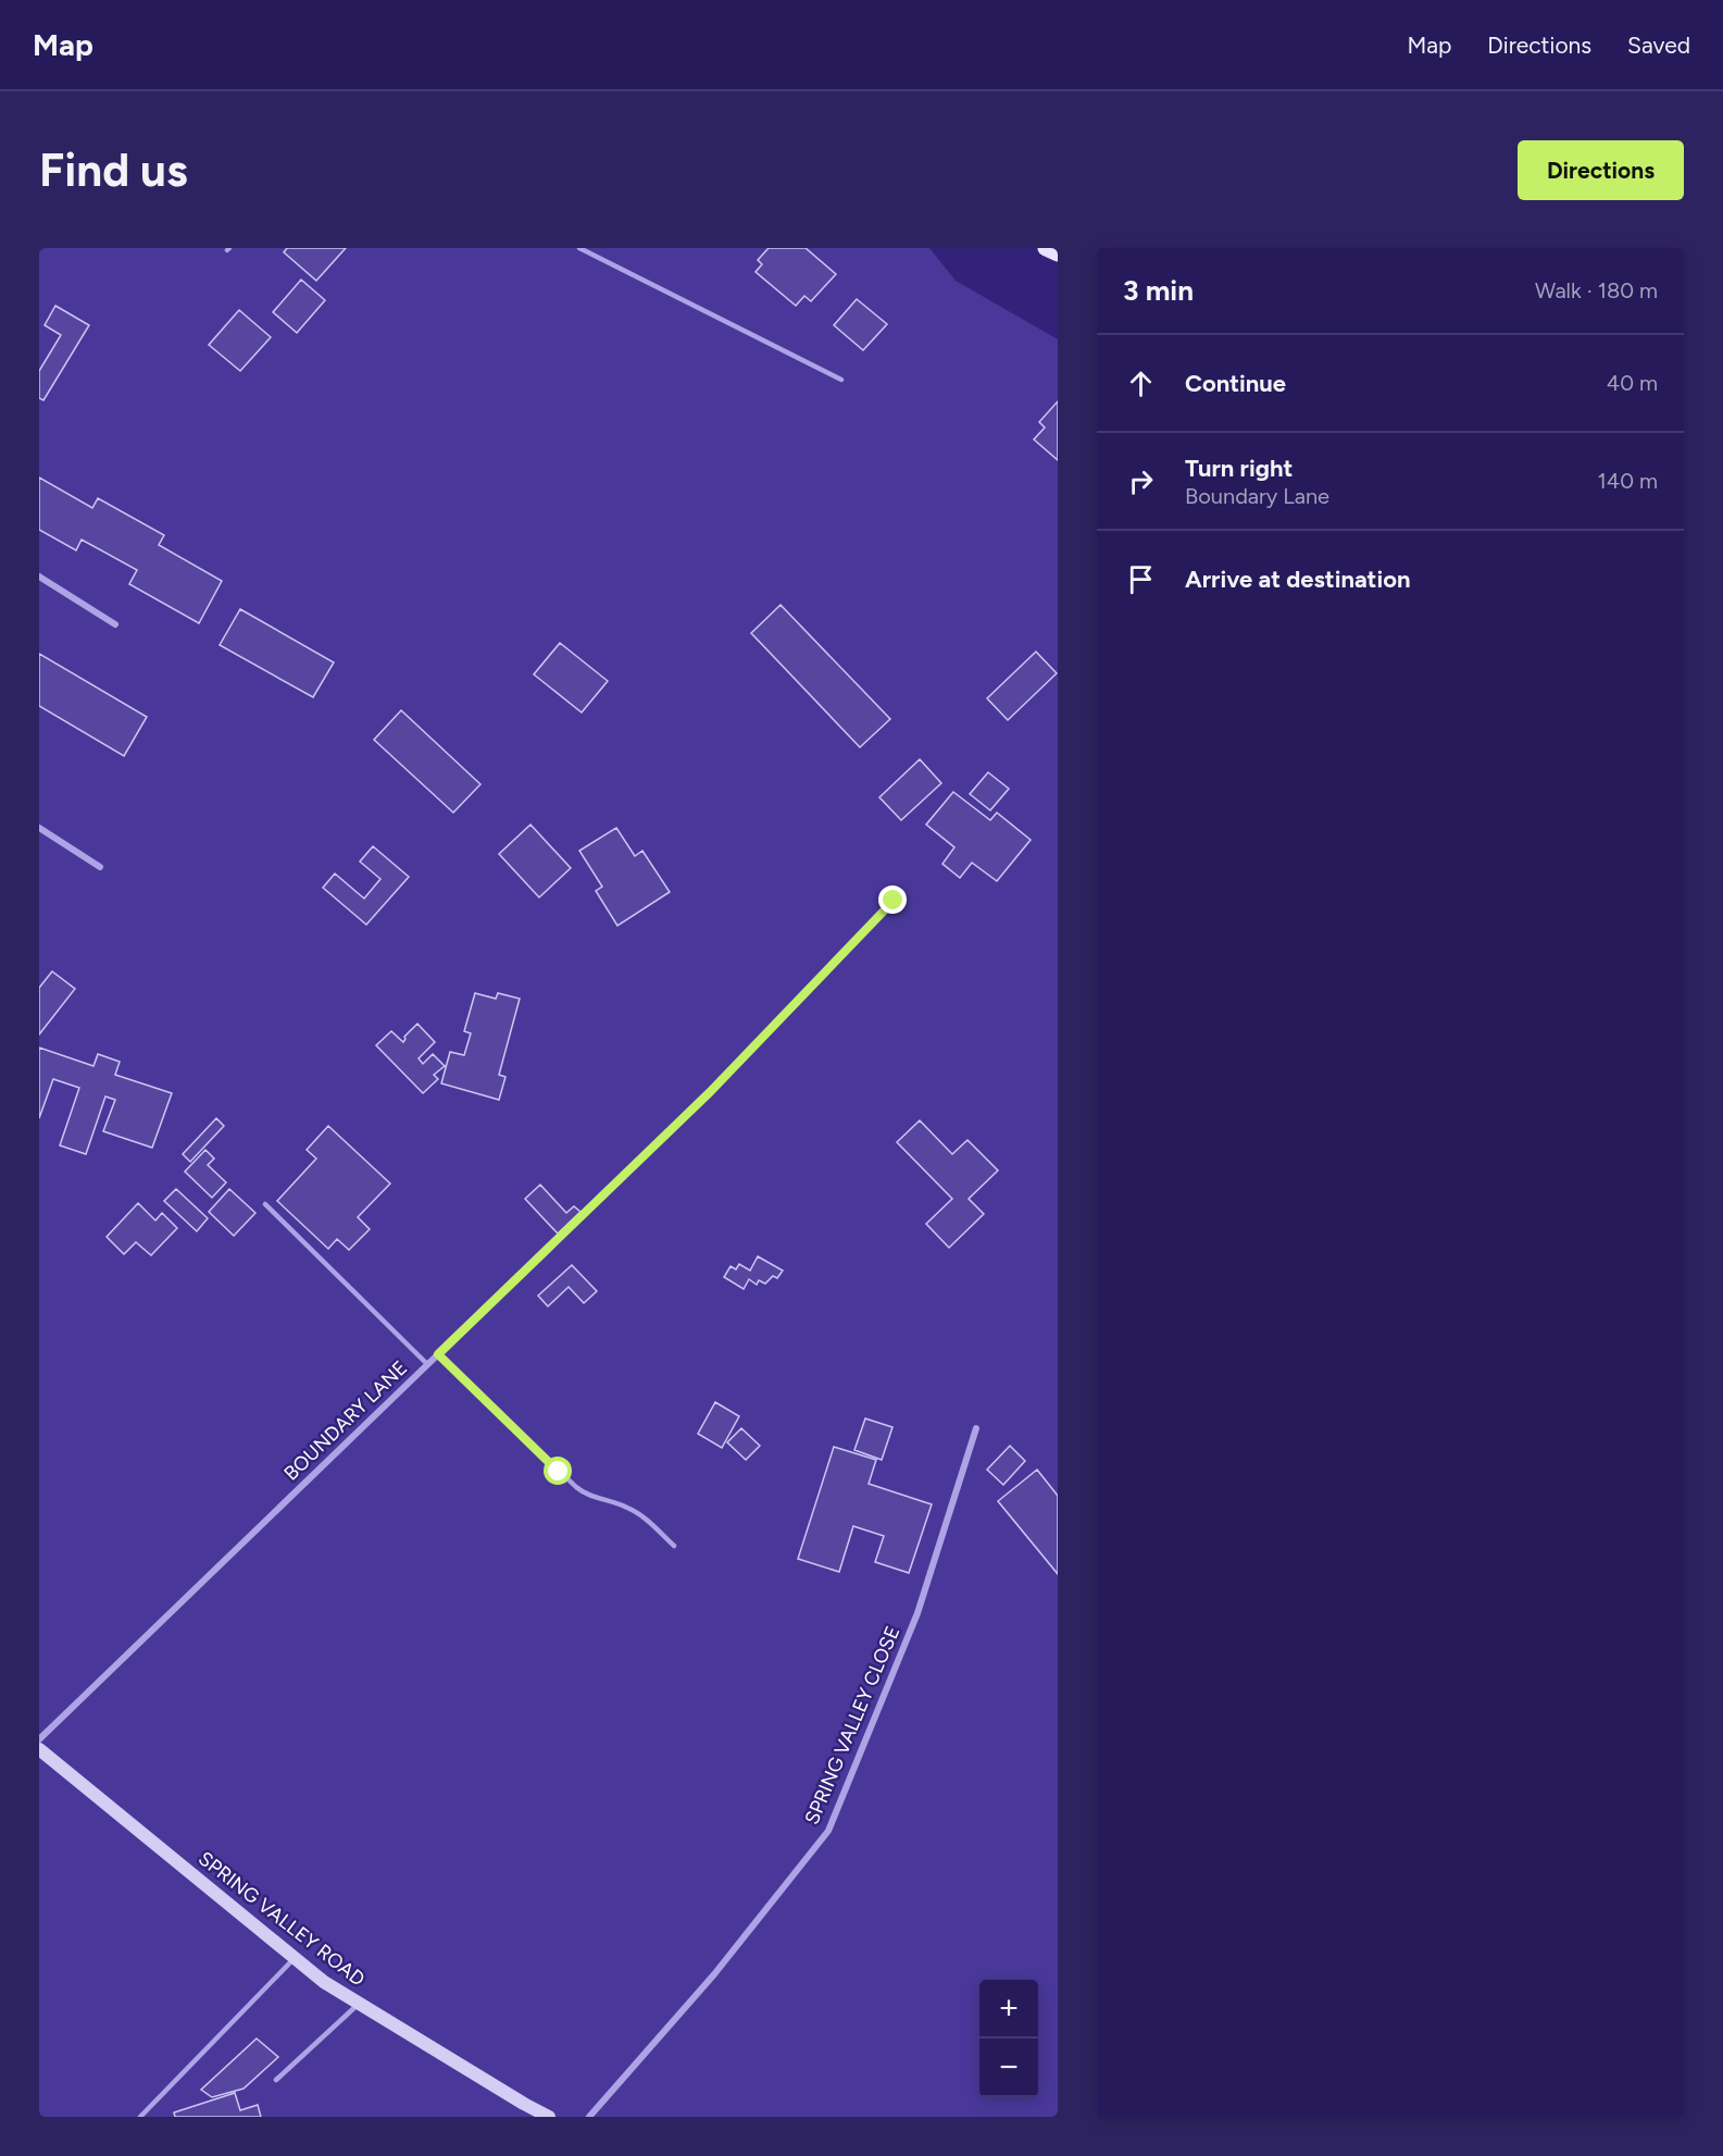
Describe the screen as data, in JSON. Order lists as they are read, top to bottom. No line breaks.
{"streets":{"street":["BOUNDARY LANE","SPRING VALLEY CLOSE","SPRING VALLEY ROAD"]},"page":{"header":"Map","nav":["Map","Directions","Saved"],"buttons":"Directions","title":"Find us","heading":["3 min","Walk · 180 m"],"list":[["Continue","40 m"],["Turn right","Boundary Lane","140 m"],"Arrive at destination"],"map_buttons":["+","−"]}}
